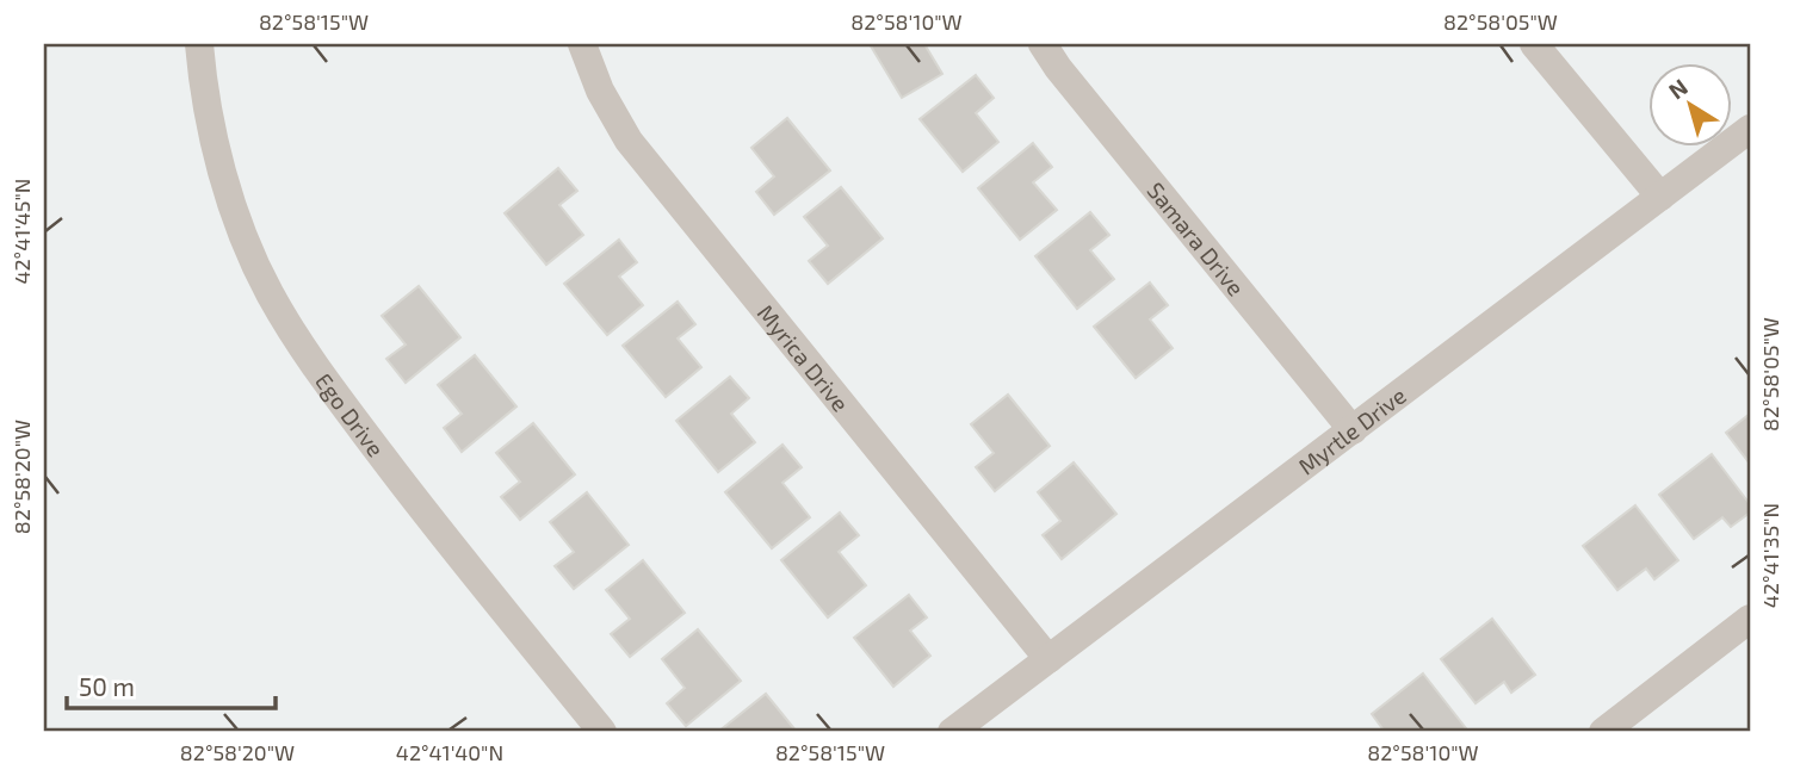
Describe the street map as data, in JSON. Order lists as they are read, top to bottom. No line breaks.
{"streets":{"street":["Samara Drive","Myrica Drive","Ego Drive","Myrtle Drive"]},"crossings":[["Samara Drive","Myrtle Drive"],["Myrica Drive","Myrtle Drive"]],"scale_bar":"50 m","north":"top left","coordinates":["82°58'15\"W","82°58'10\"W","82°58'05\"W","42°41'45\"N","82°58'20\"W","42°41'35\"N","42°41'40\"N"]}
